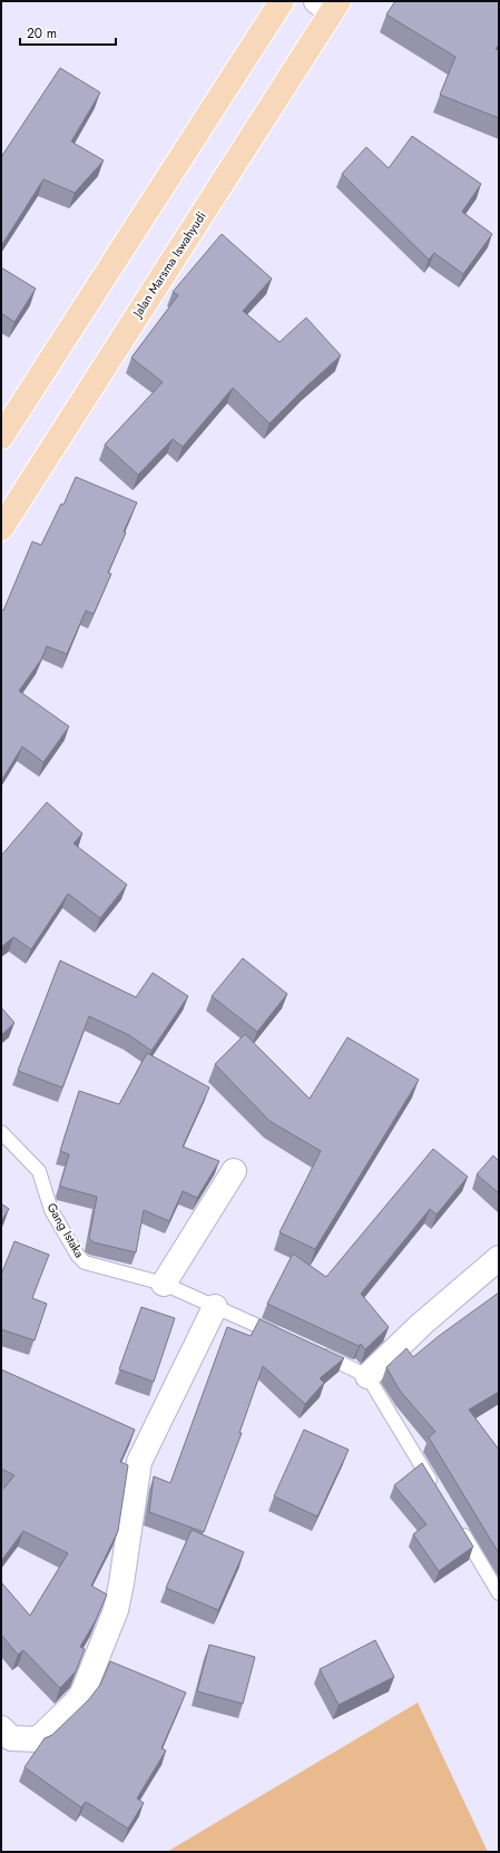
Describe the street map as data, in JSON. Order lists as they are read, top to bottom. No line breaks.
{"streets":{"highway":["Jalan Marsma Iswahyudi"],"lane":["Gang Istaka"]},"scale_bar":"20 m"}
